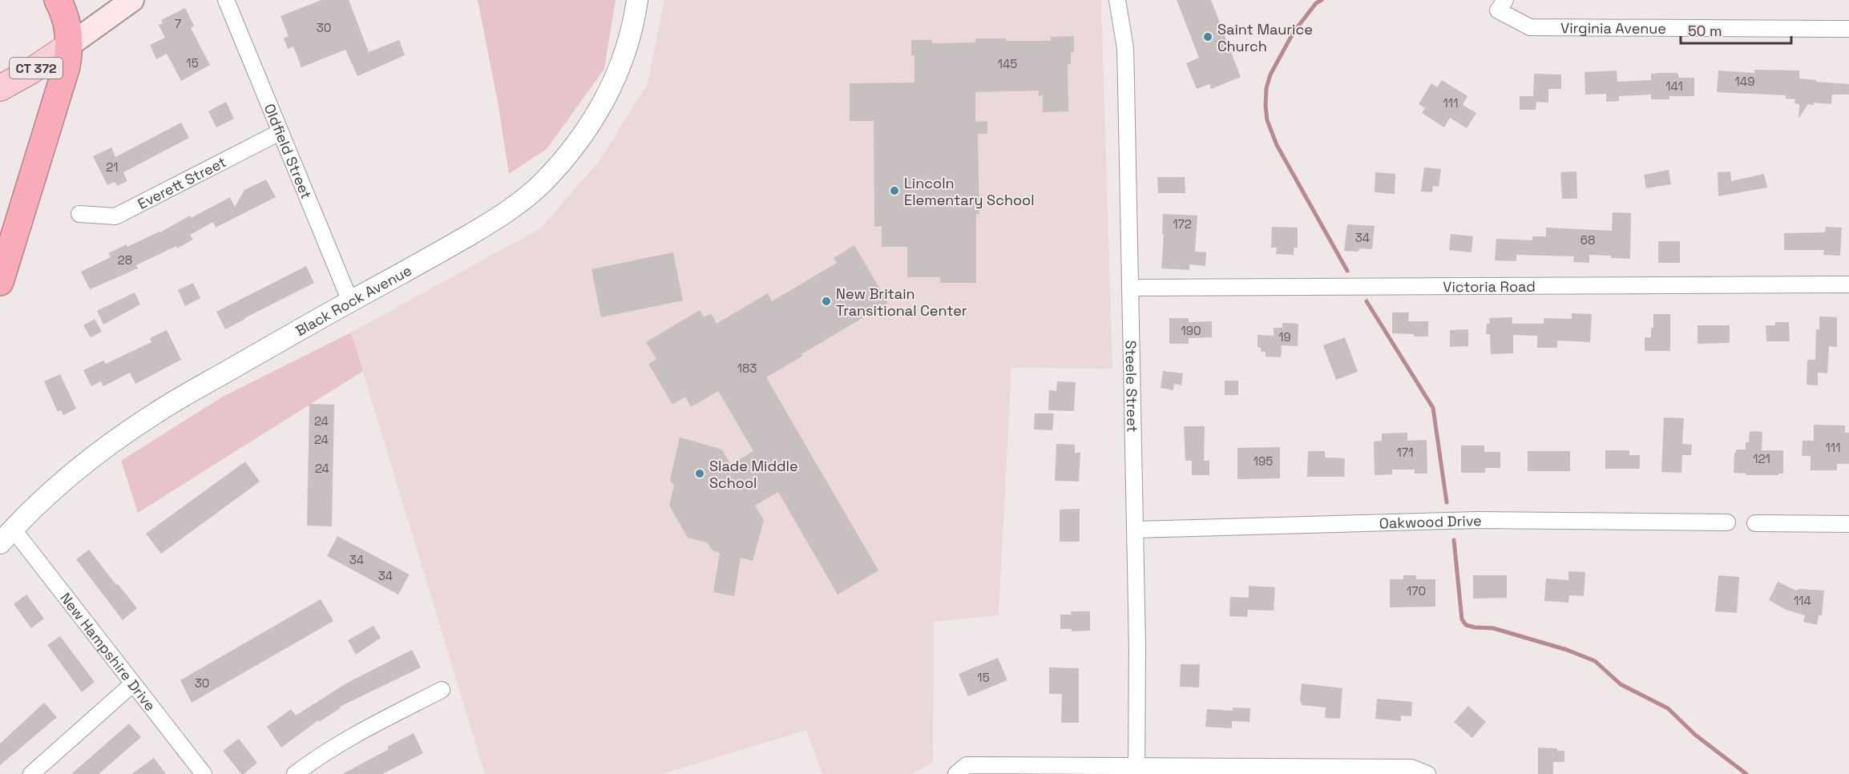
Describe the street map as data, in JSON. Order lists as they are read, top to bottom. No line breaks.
{"streets":{"main road":["CT 372"],"street":["Virginia Avenue","Oldfield Street","Everett Street","Victoria Road","Black Rock Avenue","Steele Street","Oakwood Drive","New Hampshire Drive"]},"crossings":[["Oldfield Street","Everett Street"],["Oldfield Street","Black Rock Avenue"],["Victoria Road","Steele Street"],["Black Rock Avenue","New Hampshire Drive"],["Steele Street","Oakwood Drive"]],"places":["Saint Maurice Church","Lincoln Elementary School","New Britain Transitional Center","Slade Middle School"],"house_numbers":["7","30","15","145","149","141","111","21","172","34","68","28","190","19","183","24","24","111","171","121","195","24","34","34","170","114","15","30"],"scale_bar":"50 m"}
